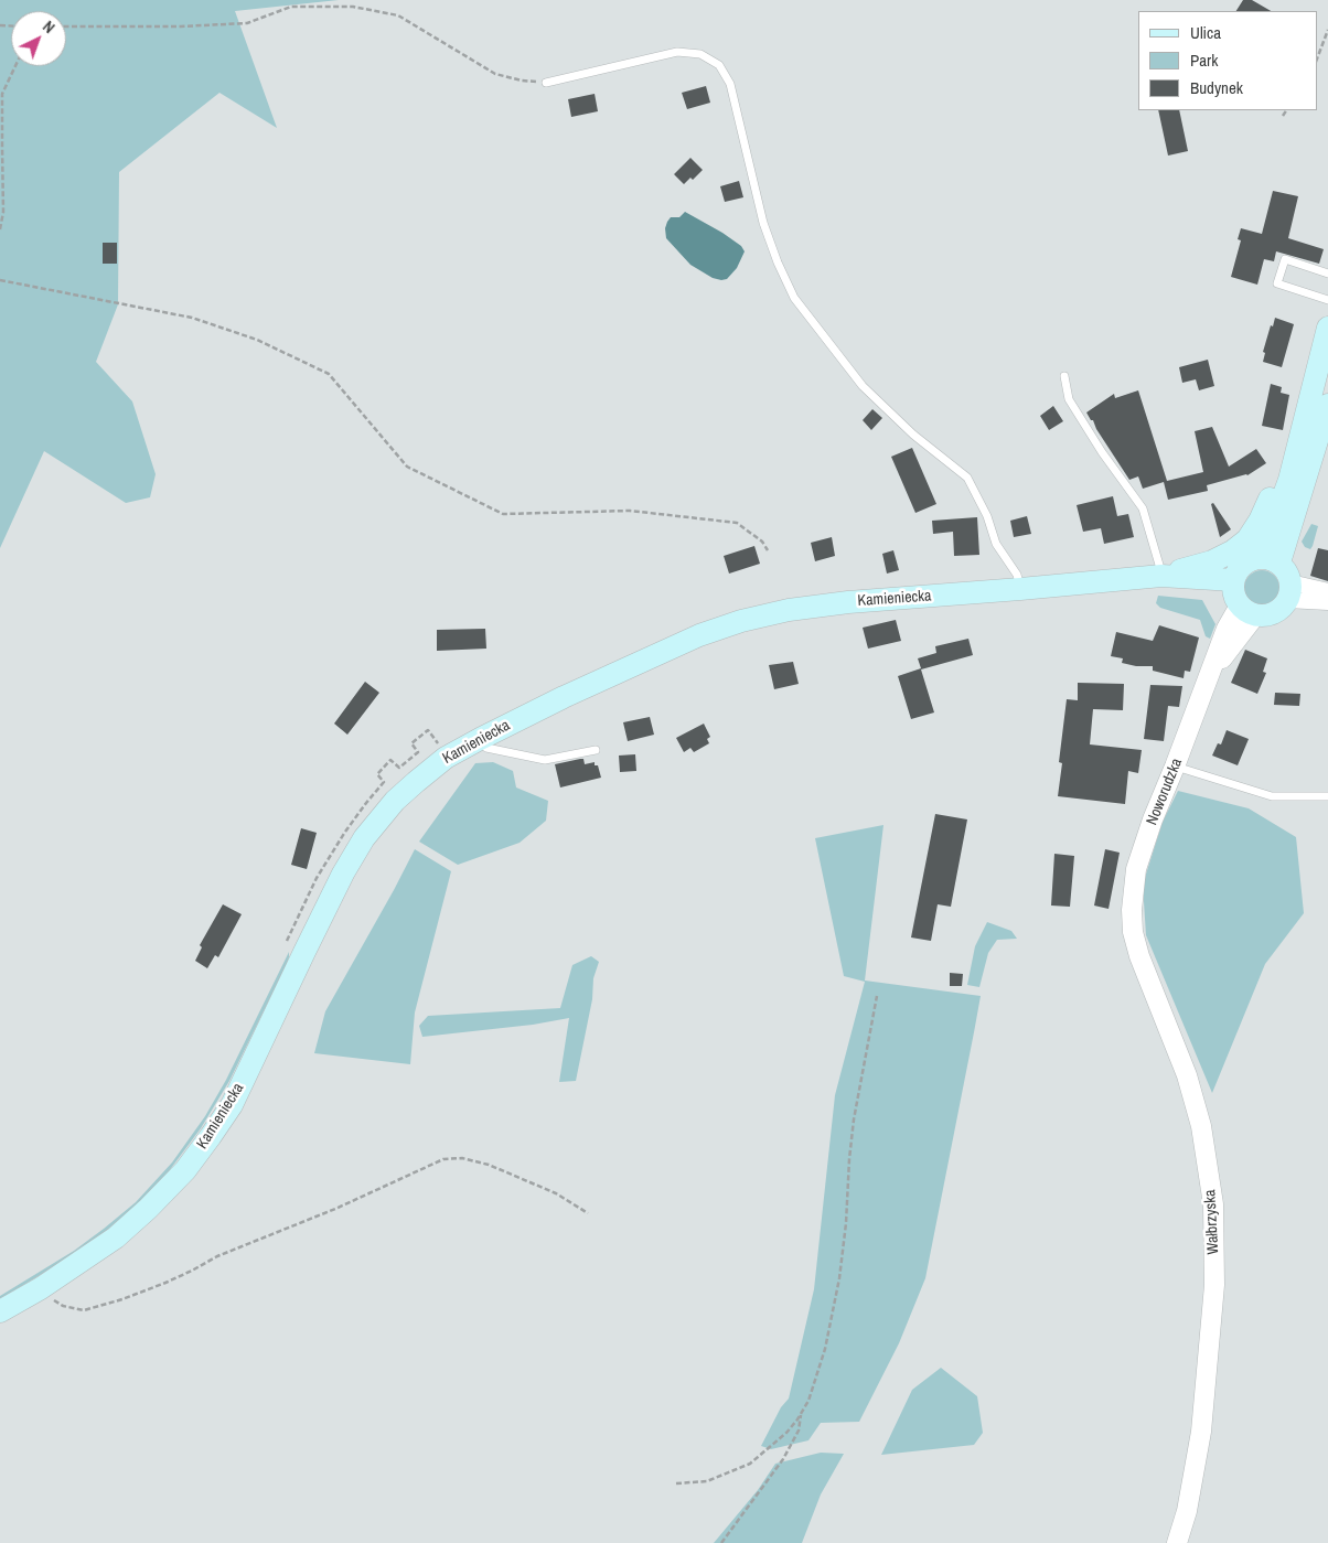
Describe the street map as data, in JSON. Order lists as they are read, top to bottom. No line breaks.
{"streets":{"main road":["Kamieniecka"],"street":["Noworudzka","Wałbrzyska"]},"crossings":[["Kamieniecka","Noworudzka"],["Noworudzka","Wałbrzyska"]],"legend":["Ulica","Park","Budynek"],"north":"top right"}
